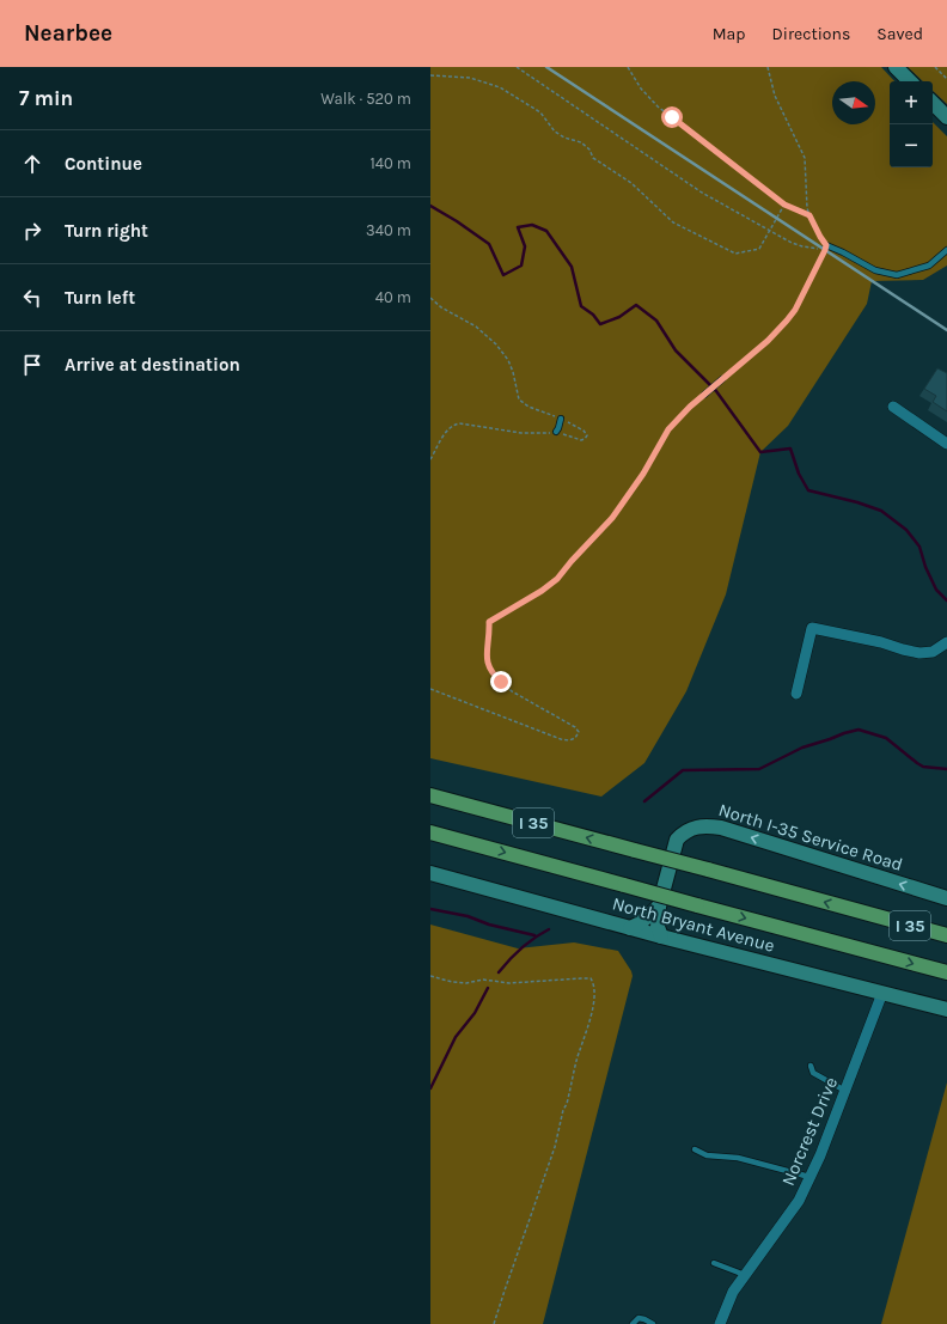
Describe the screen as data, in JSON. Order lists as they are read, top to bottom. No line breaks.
{"streets":{"highway":["I 35"],"main road":["North I-35 Service Road","North Bryant Avenue"],"street":["Norcrest Drive"]},"crossings":[["North I-35 Service Road","North Bryant Avenue"],["North Bryant Avenue","Norcrest Drive"]],"one_way":["North I-35 Service Road"],"north":"right","page":{"header":"Nearbee","nav":["Map","Directions","Saved"],"heading":["7 min","Walk · 520 m"],"map_buttons":["+","−"],"list":[["Continue","140 m"],["Turn right","340 m"],["Turn left","40 m"],"Arrive at destination"]}}
